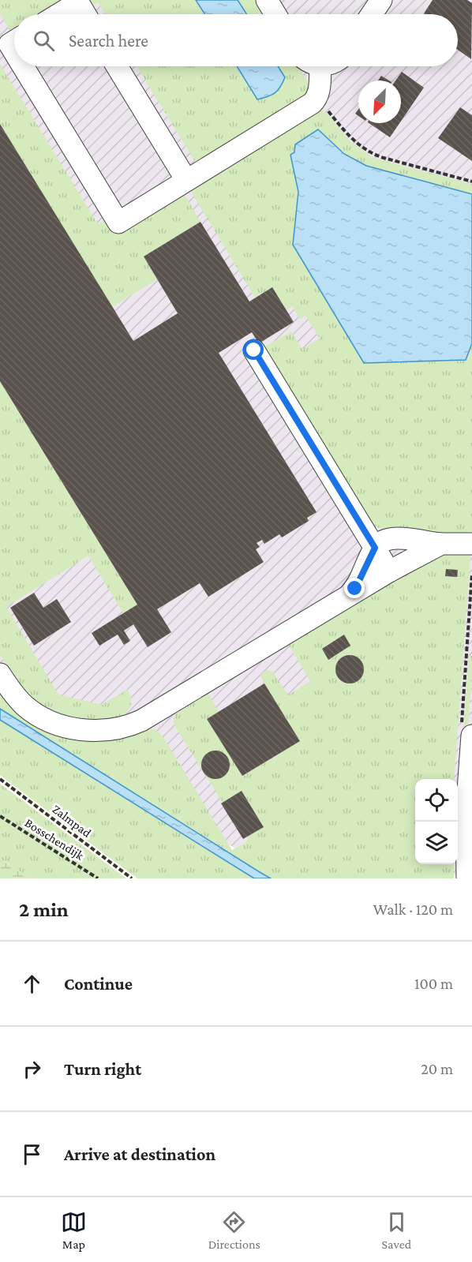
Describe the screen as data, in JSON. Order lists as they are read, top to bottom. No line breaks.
{"streets":{"path":["Zalmpad","Bosschendijk"]},"north":"bottom left","page":{"search":"Search here","heading":["2 min","Walk · 120 m"],"list":[["Continue","100 m"],["Turn right","20 m"],"Arrive at destination"],"nav":["Map","Directions","Saved"]}}
